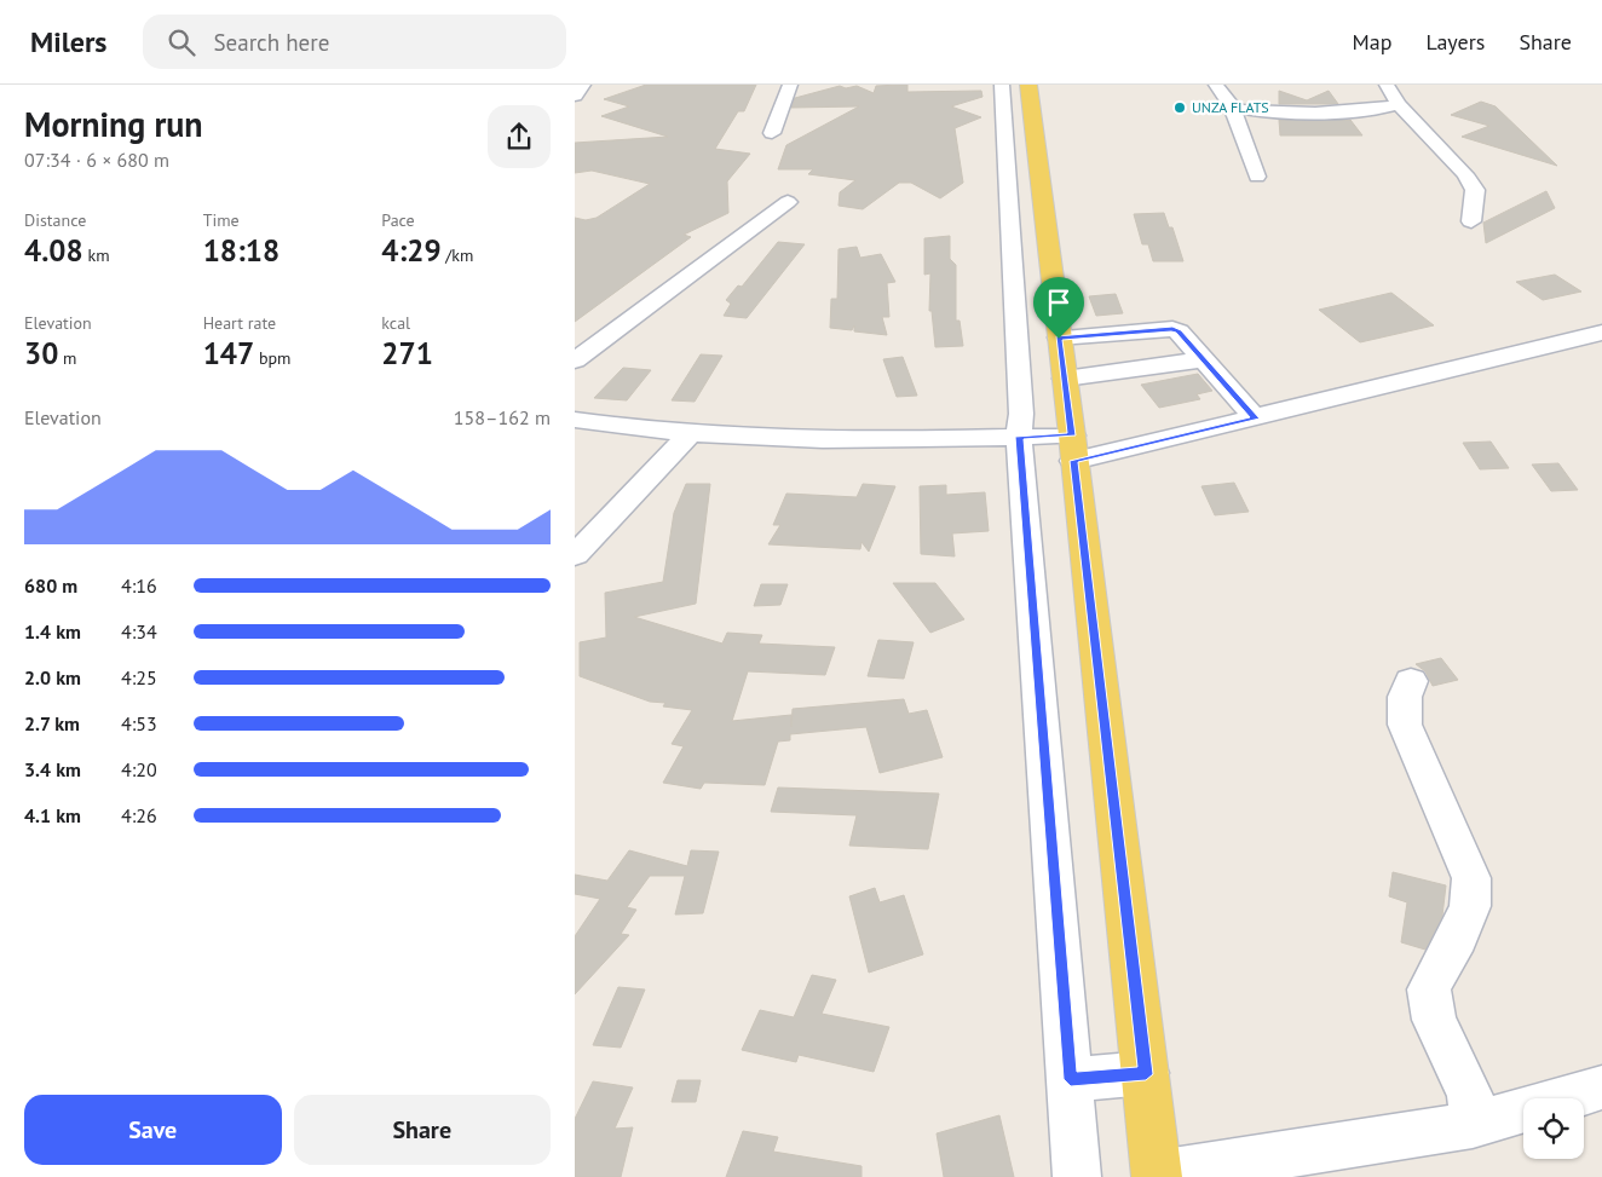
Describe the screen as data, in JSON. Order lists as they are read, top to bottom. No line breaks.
{"places":["UNZA FLATS"],"page":{"header":"Milers","search":"Search here","nav":["Map","Layers","Share"],"heading":["Morning run","07:34 · 6 × 680 m"],"stats":[["Distance","4.08 km"],["Time","18:18"],["Pace","4:29 /km"],["Elevation","30 m"],["Heart rate","147 bpm"],["kcal","271"]],"chart":["Elevation","158–162 m"],"list":[{"name":"680 m","note":"4:16"},{"name":"1.4 km","note":"4:34"},{"name":"2.0 km","note":"4:25"},{"name":"2.7 km","note":"4:53"},{"name":"3.4 km","note":"4:20"},{"name":"4.1 km","note":"4:26"}],"buttons":["Save","Share"]}}
